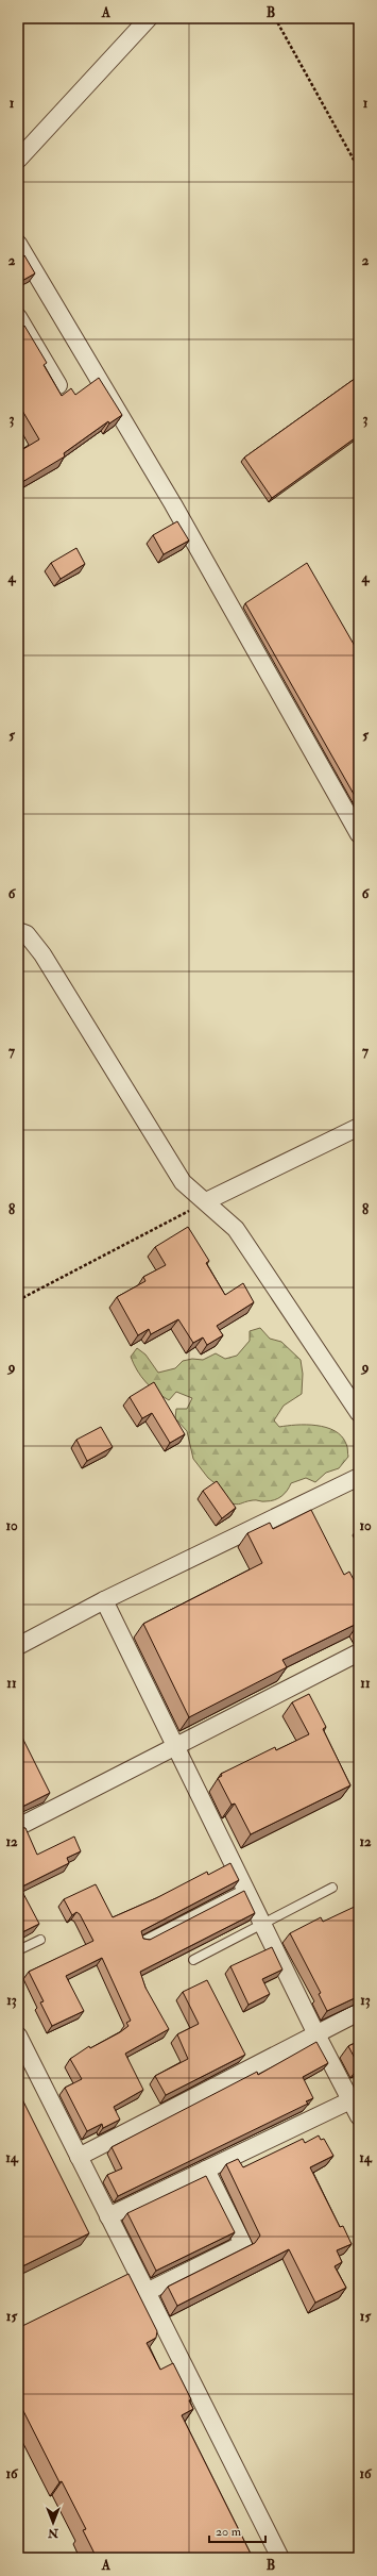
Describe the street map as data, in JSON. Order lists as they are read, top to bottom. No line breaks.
{"scale_bar":"20 m","north":"bottom","grid":{"columns":["A","B"],"rows":["1","2","3","4","5","6","7","8","9","10","11","12","13","14","15","16"]}}
